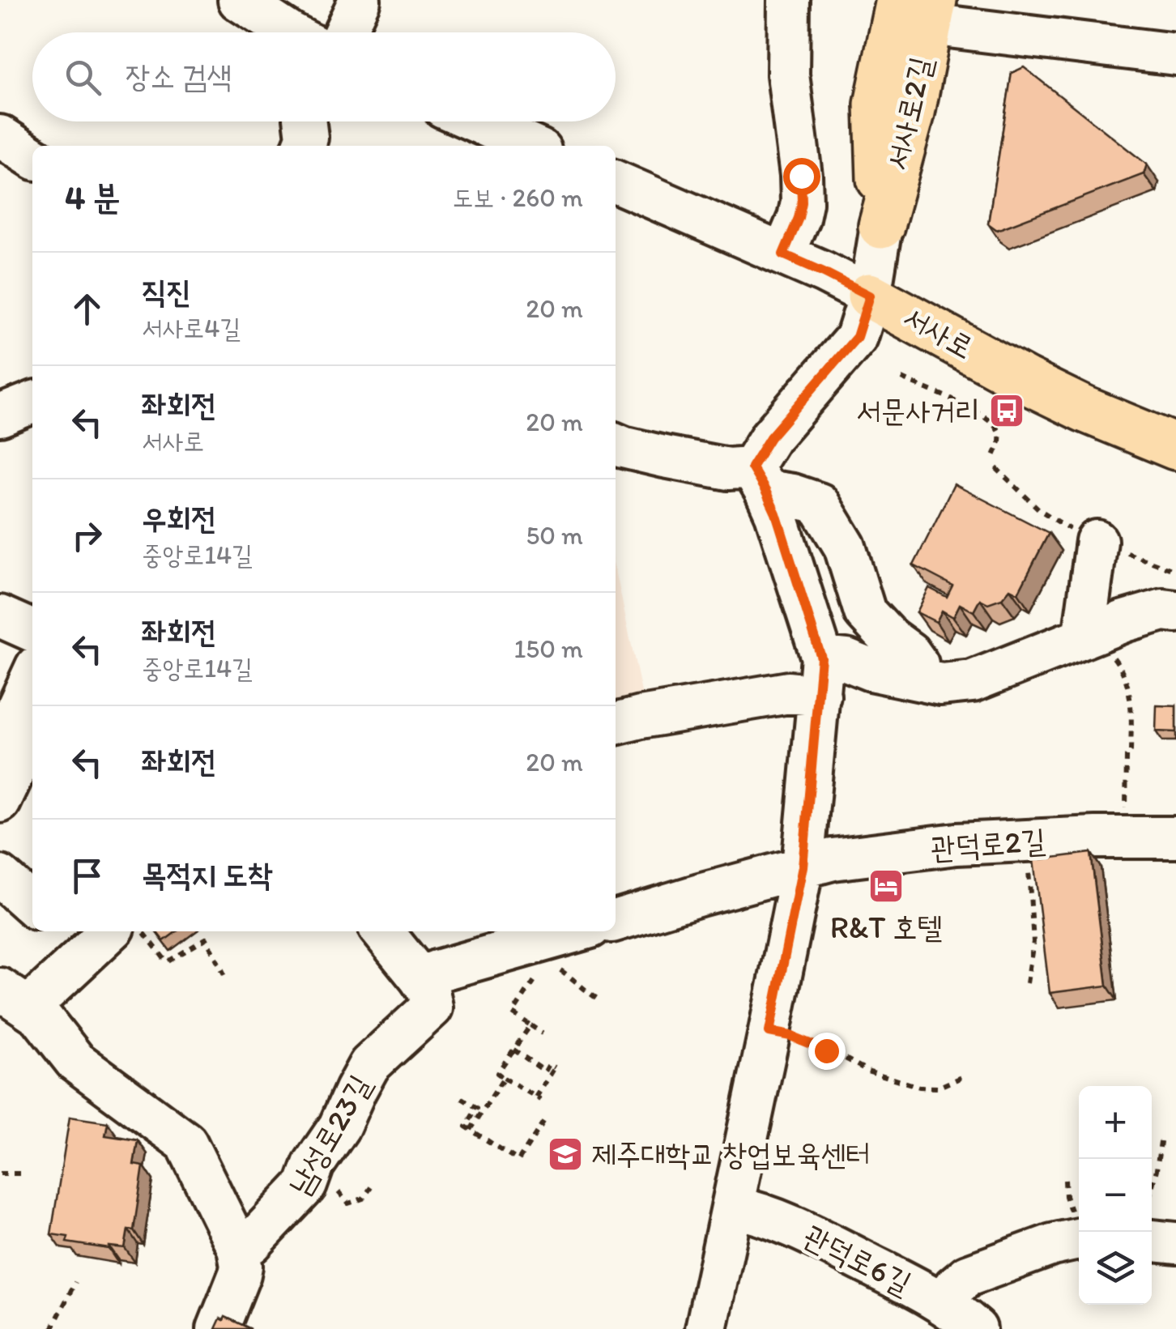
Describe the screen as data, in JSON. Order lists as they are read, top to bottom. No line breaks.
{"streets":{"main road":["서사로2길","서사로"],"street":["관덕로2길","남성로23길","관덕로6길"]},"crossings":[["서사로2길","서사로"]],"places":{"bus stop":["서문사거리"],"hotel":["R&T 호텔"],"school or university":["제주대학교 창업보육센터"]},"page":{"search":"장소 검색","heading":["4 분","도보 · 260 m"],"list":[["직진","서사로4길","20 m"],["좌회전","서사로","20 m"],["우회전","중앙로14길","50 m"],["좌회전","중앙로14길","150 m"],["좌회전","20 m"],"목적지 도착"],"map_buttons":["+","−"]}}
